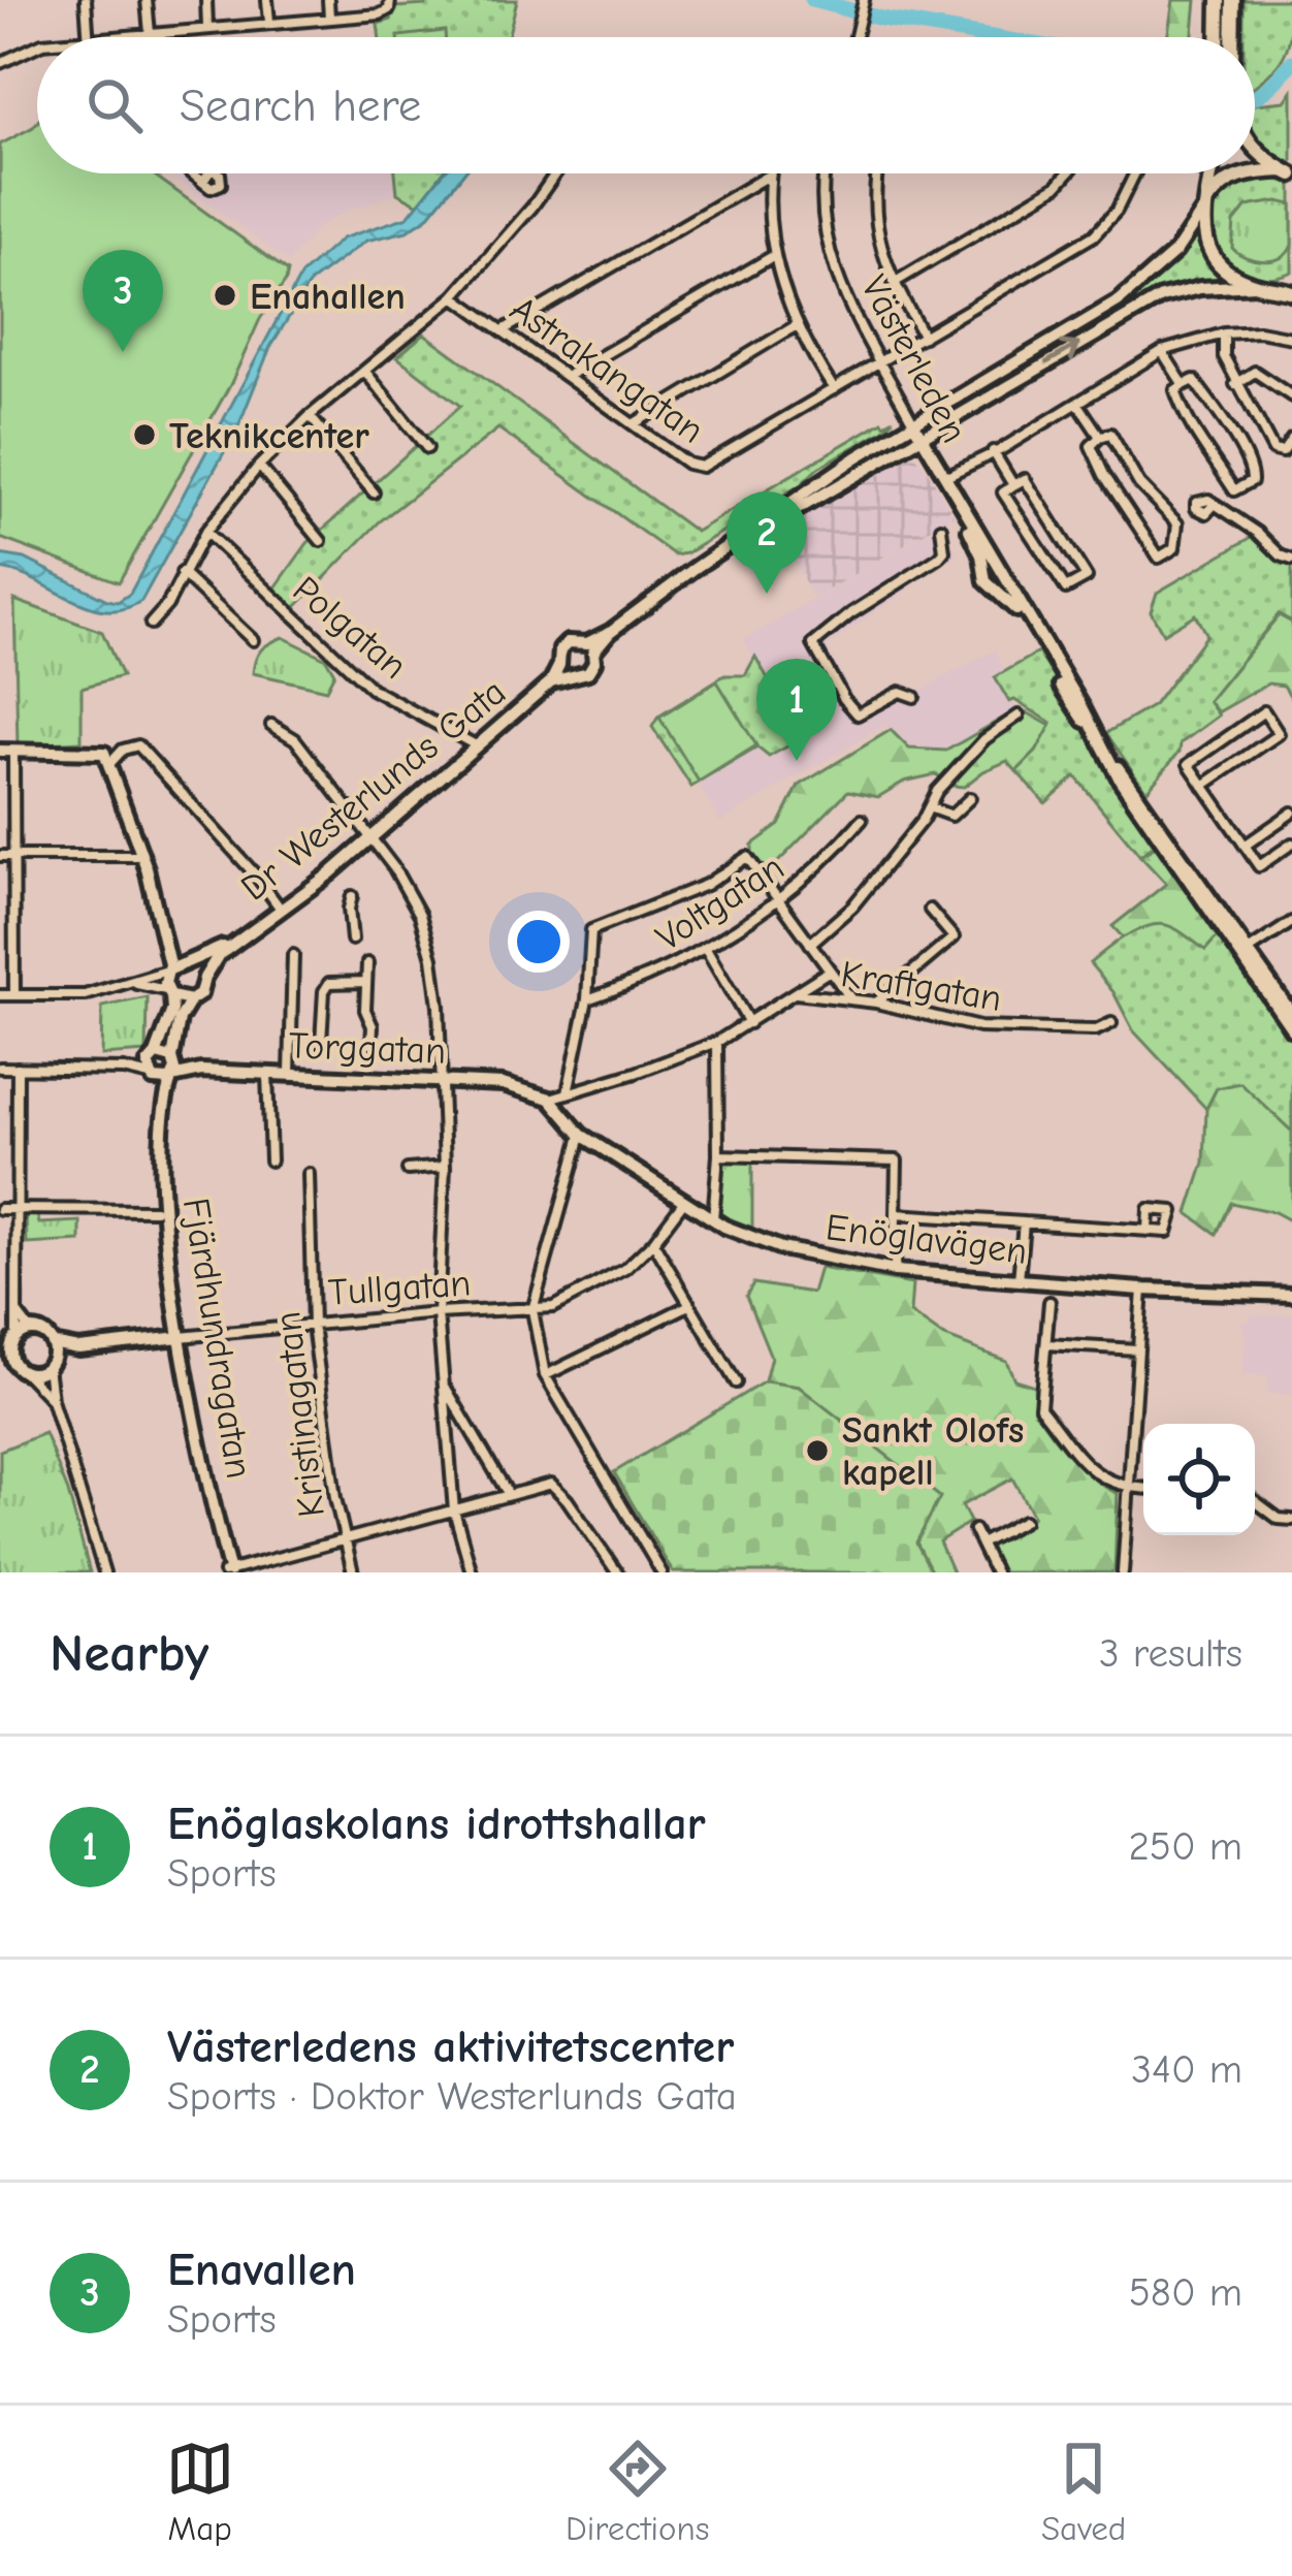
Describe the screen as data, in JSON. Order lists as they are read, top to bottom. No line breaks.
{"streets":{"street":["Västerleden","Astrakangatan","Polgatan","Dr Westerlunds Gata","Voltgatan","Kraftgatan","Torggatan","Enöglavägen","Tullgatan","Fjärdhundragatan","Kristinagatan"]},"crossings":[["Västerleden","Astrakangatan"],["Västerleden","Dr Westerlunds Gata"],["Polgatan","Dr Westerlunds Gata"],["Kraftgatan","Torggatan"],["Kraftgatan","Enöglavägen"],["Torggatan","Enöglavägen"],["Torggatan","Fjärdhundragatan"],["Enöglavägen","Tullgatan"],["Tullgatan","Fjärdhundragatan"],["Tullgatan","Kristinagatan"]],"places":["Enahallen","Teknikcenter","Sankt Olofs kapell"],"page":{"search":"Search here","pins":["3","2","1"],"heading":["Nearby","3 results"],"list":[{"mark":"1","name":"Enöglaskolans idrottshallar","note":"Sports","value":"250 m"},{"mark":"2","name":"Västerledens aktivitetscenter","note":"Sports · Doktor Westerlunds Gata","value":"340 m"},{"mark":"3","name":"Enavallen","note":"Sports","value":"580 m"}],"nav":["Map","Directions","Saved"]}}
